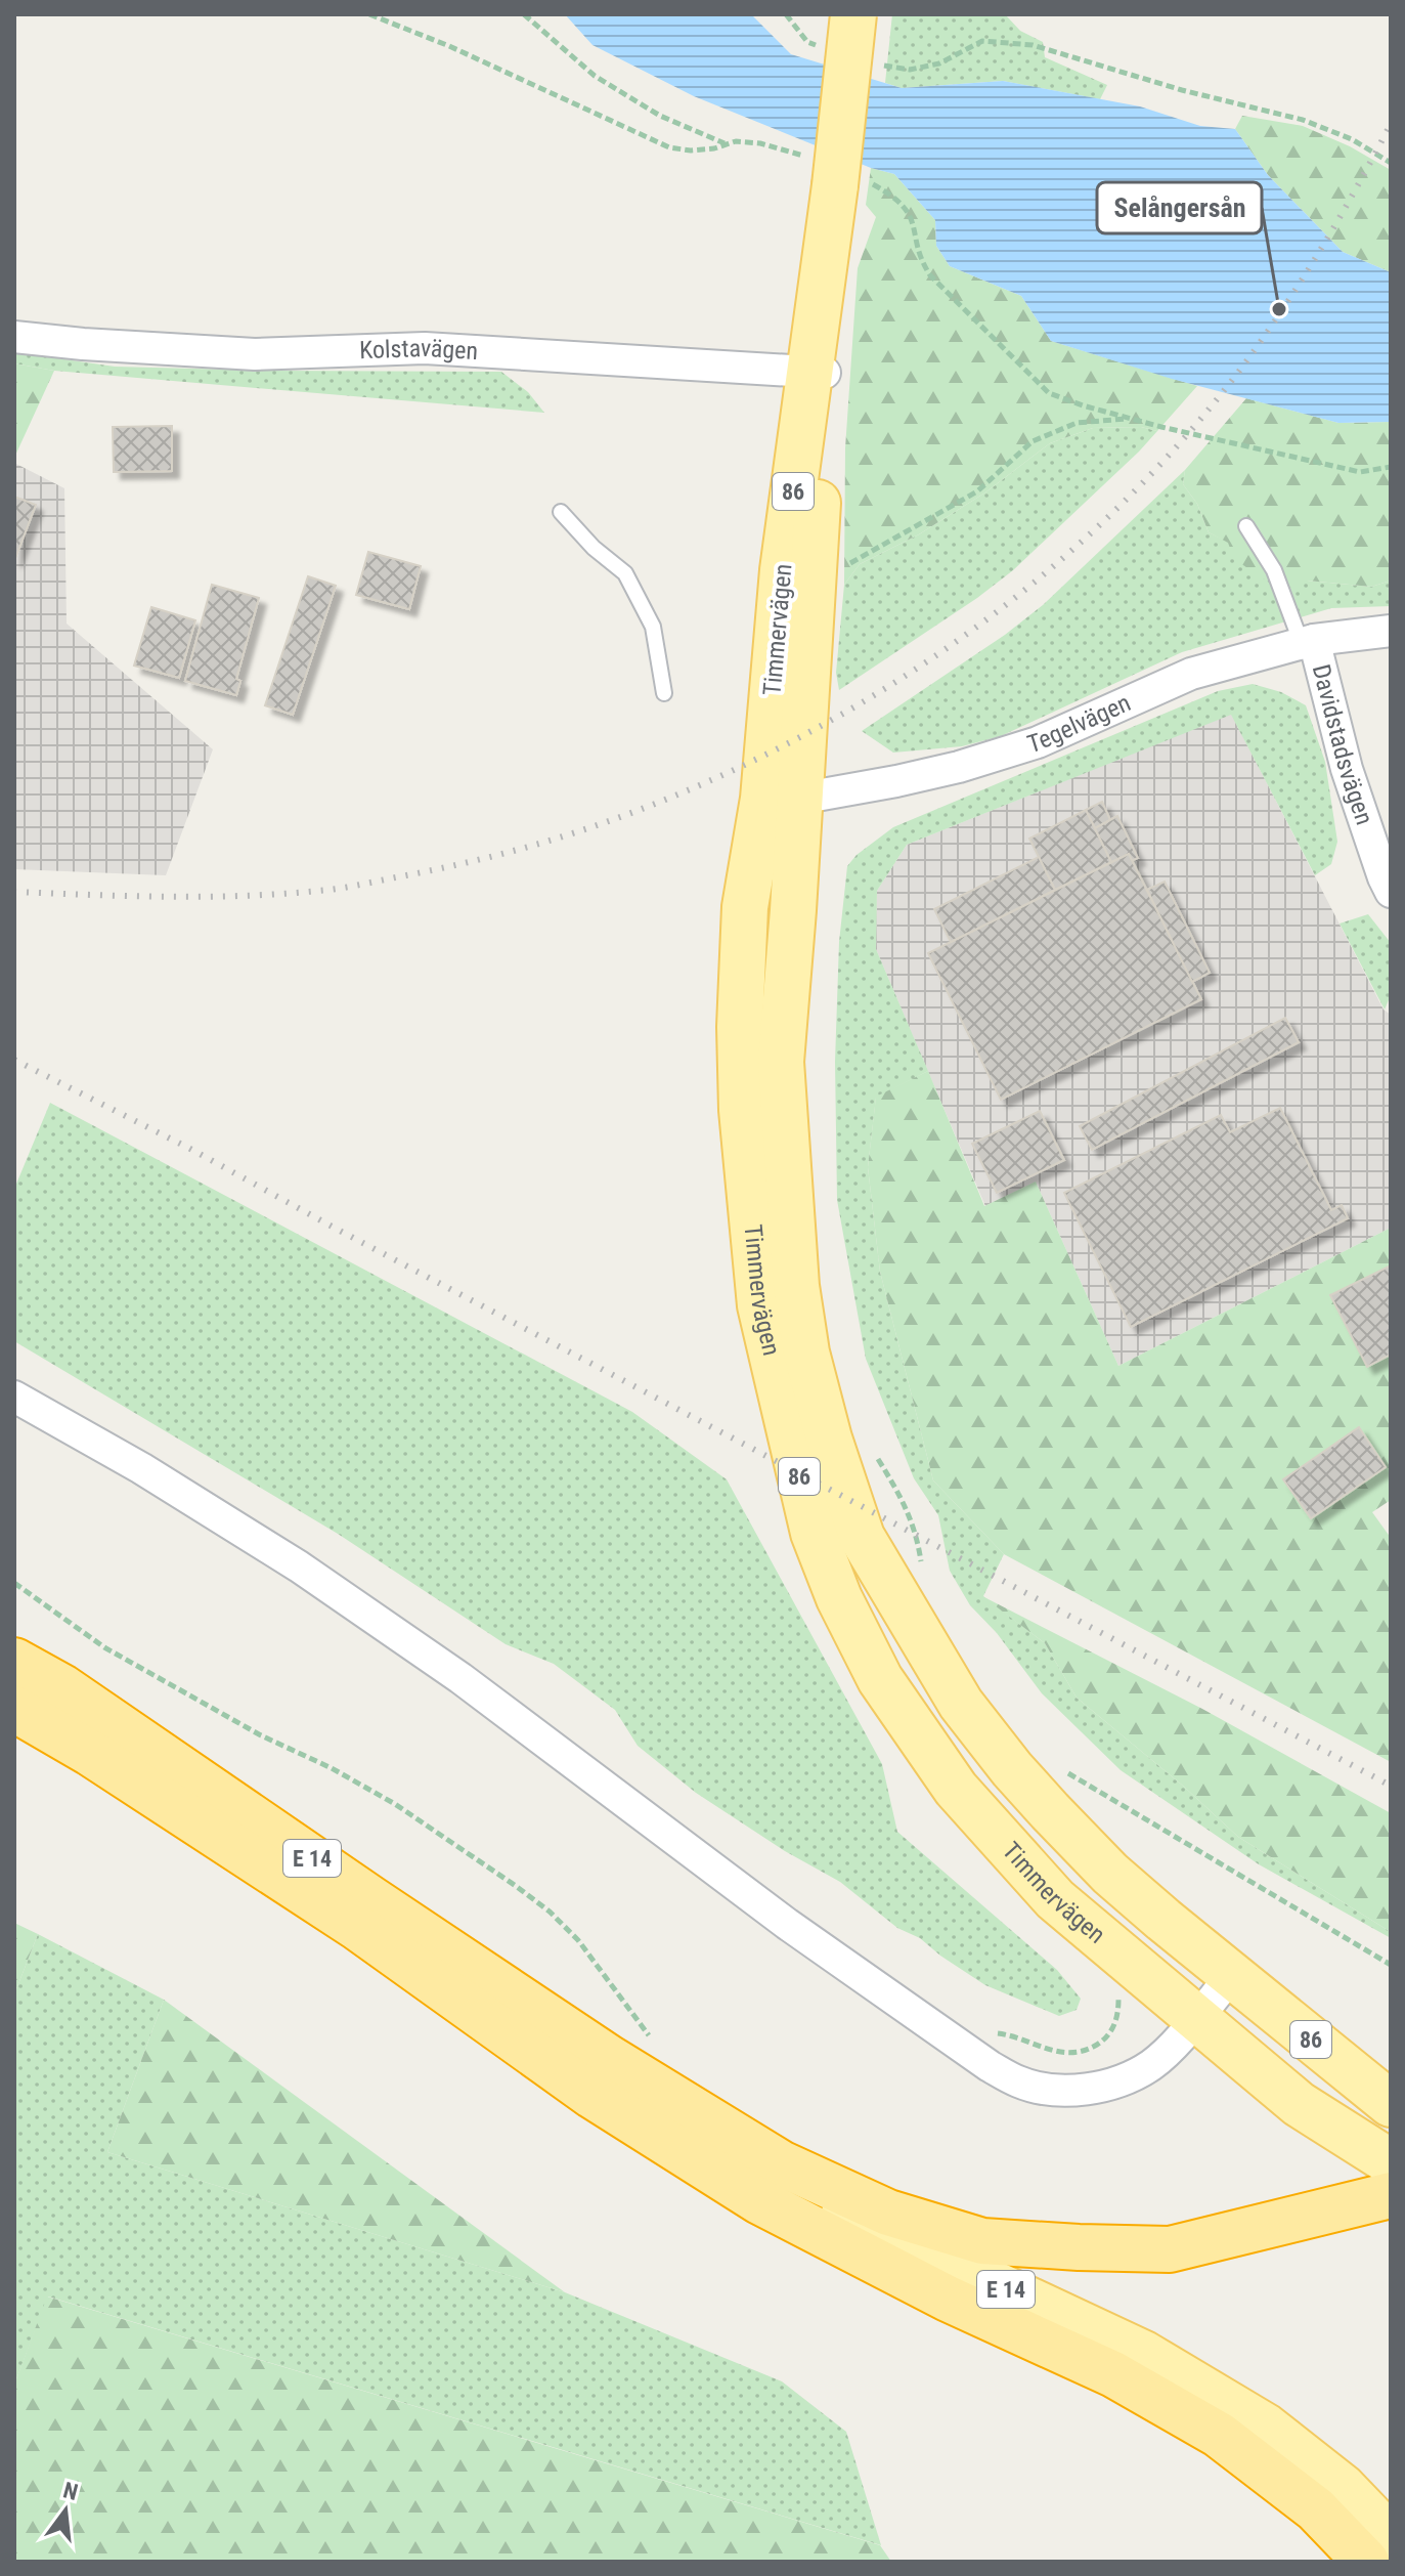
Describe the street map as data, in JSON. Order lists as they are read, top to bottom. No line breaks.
{"streets":{"highway":["E 14"],"main road":["86","Timmervägen"],"street":["Kolstavägen","Tegelvägen","Davidstadsvägen"]},"crossings":[["Kolstavägen","Timmervägen"],["86","Timmervägen"],["Timmervägen","Tegelvägen"],["Tegelvägen","Davidstadsvägen"]],"places":["Selångersån"],"north":"top"}
